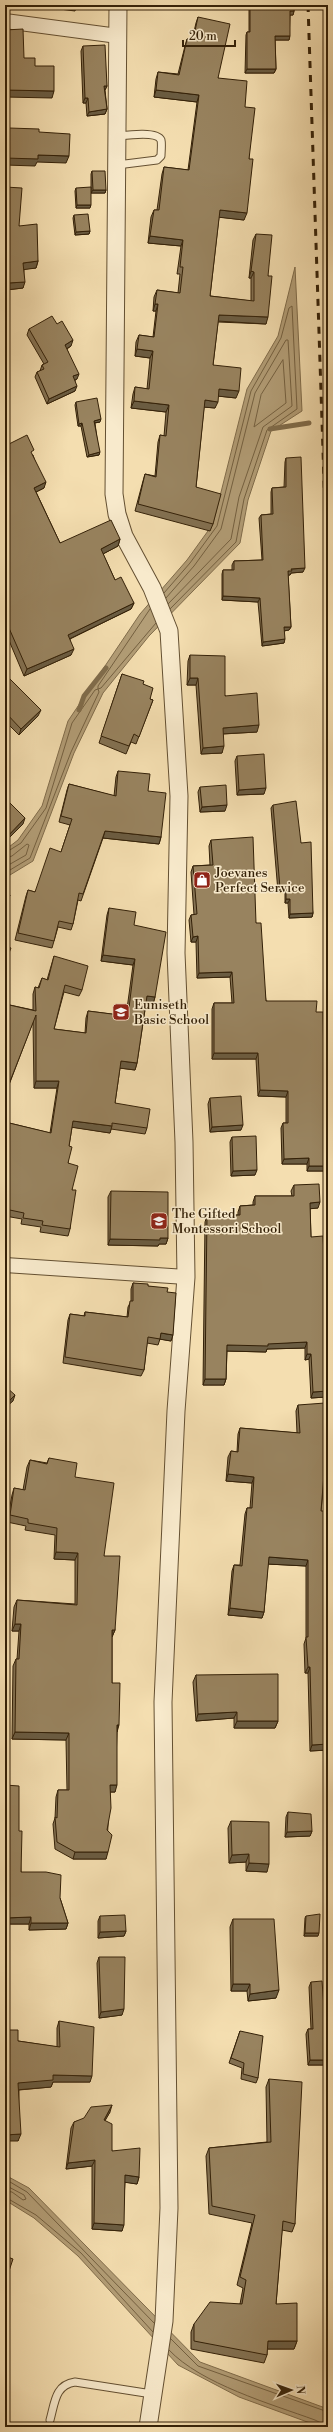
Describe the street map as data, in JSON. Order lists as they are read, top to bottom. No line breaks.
{"places":{"shop":["Joevanes Perfect Service"],"school or university":["Euniseth Basic School","The Gifted Montessori School"]},"scale_bar":"20 m","north":"right"}
